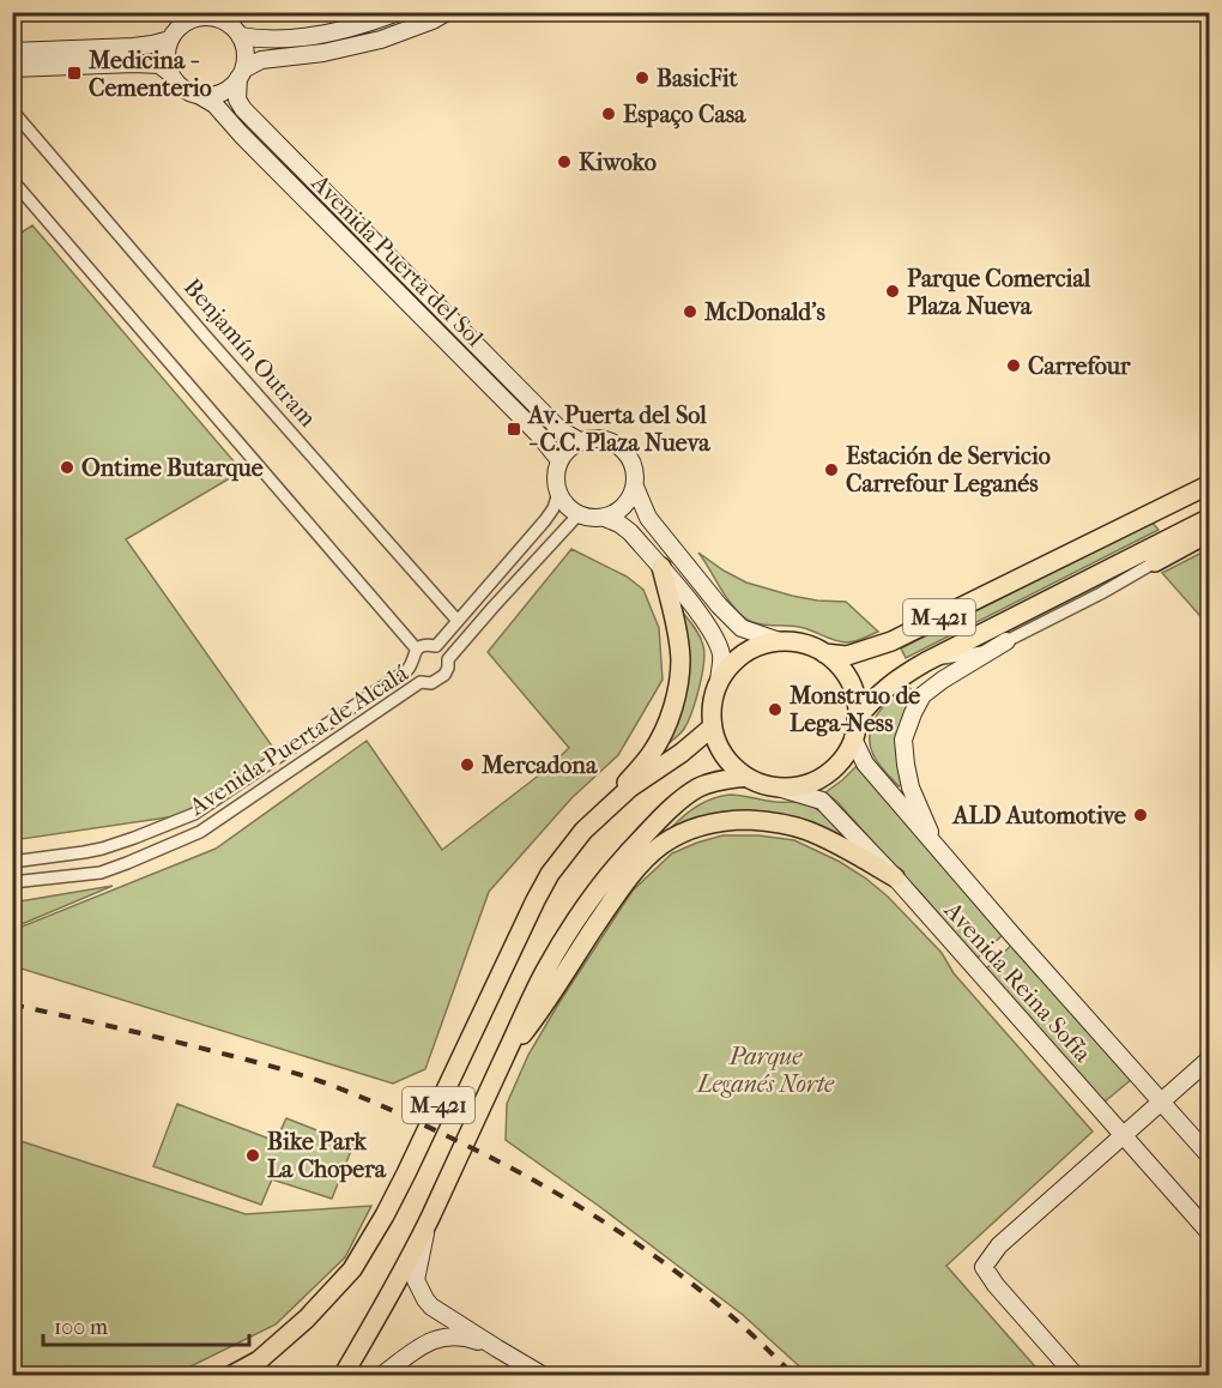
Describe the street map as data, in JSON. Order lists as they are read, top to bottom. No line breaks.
{"streets":{"main road":["Avenida Puerta del Sol","M-421","Avenida Reina Sofía"],"street":["Benjamín Outram","Avenida Puerta de Alcalá"]},"crossings":[["Avenida Puerta del Sol","Avenida Puerta de Alcalá"],["M-421","Avenida Reina Sofía"]],"parks":["Parque Leganés Norte"],"places":{"transit":["Medicina - Cementerio","Av. Puerta del Sol - C.C. Plaza Nueva"],"other":["BasicFit","Espaço Casa","Kiwoko","Parque Comercial Plaza Nueva","McDonald's","Carrefour","Ontime Butarque","Estación de Servicio Carrefour Leganés","Monstruo de Lega-Ness","Mercadona","ALD Automotive","Bike Park La Chopera"]},"scale_bar":"100 m"}
